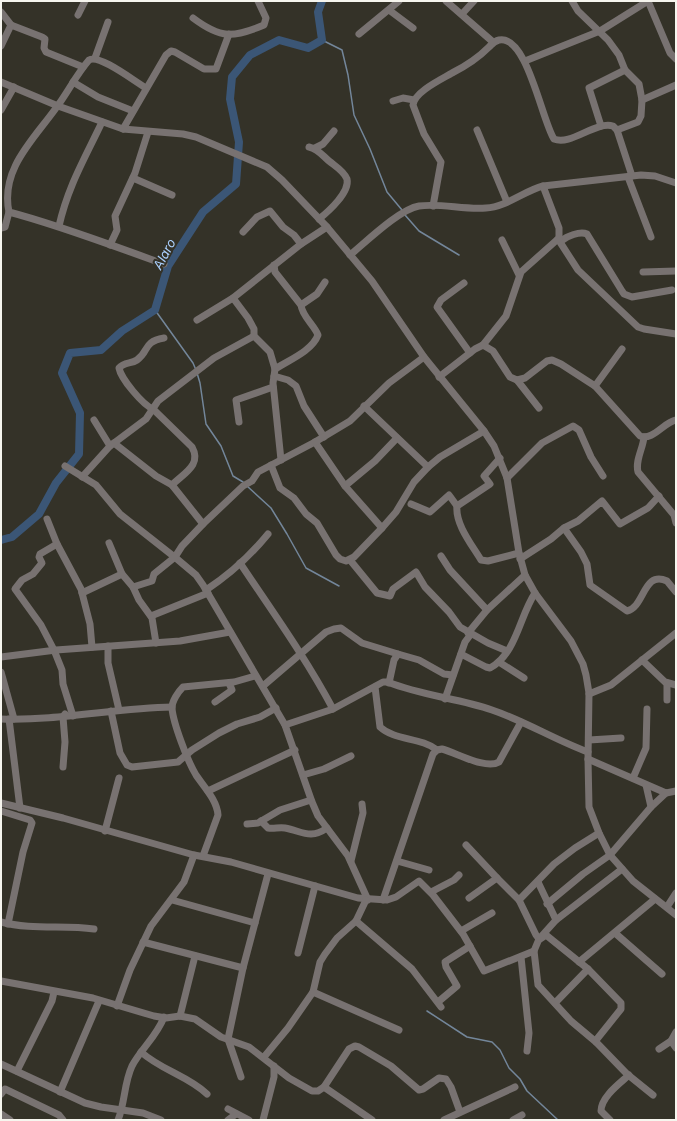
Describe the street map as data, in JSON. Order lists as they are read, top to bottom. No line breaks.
{"water":["Alaro"]}
